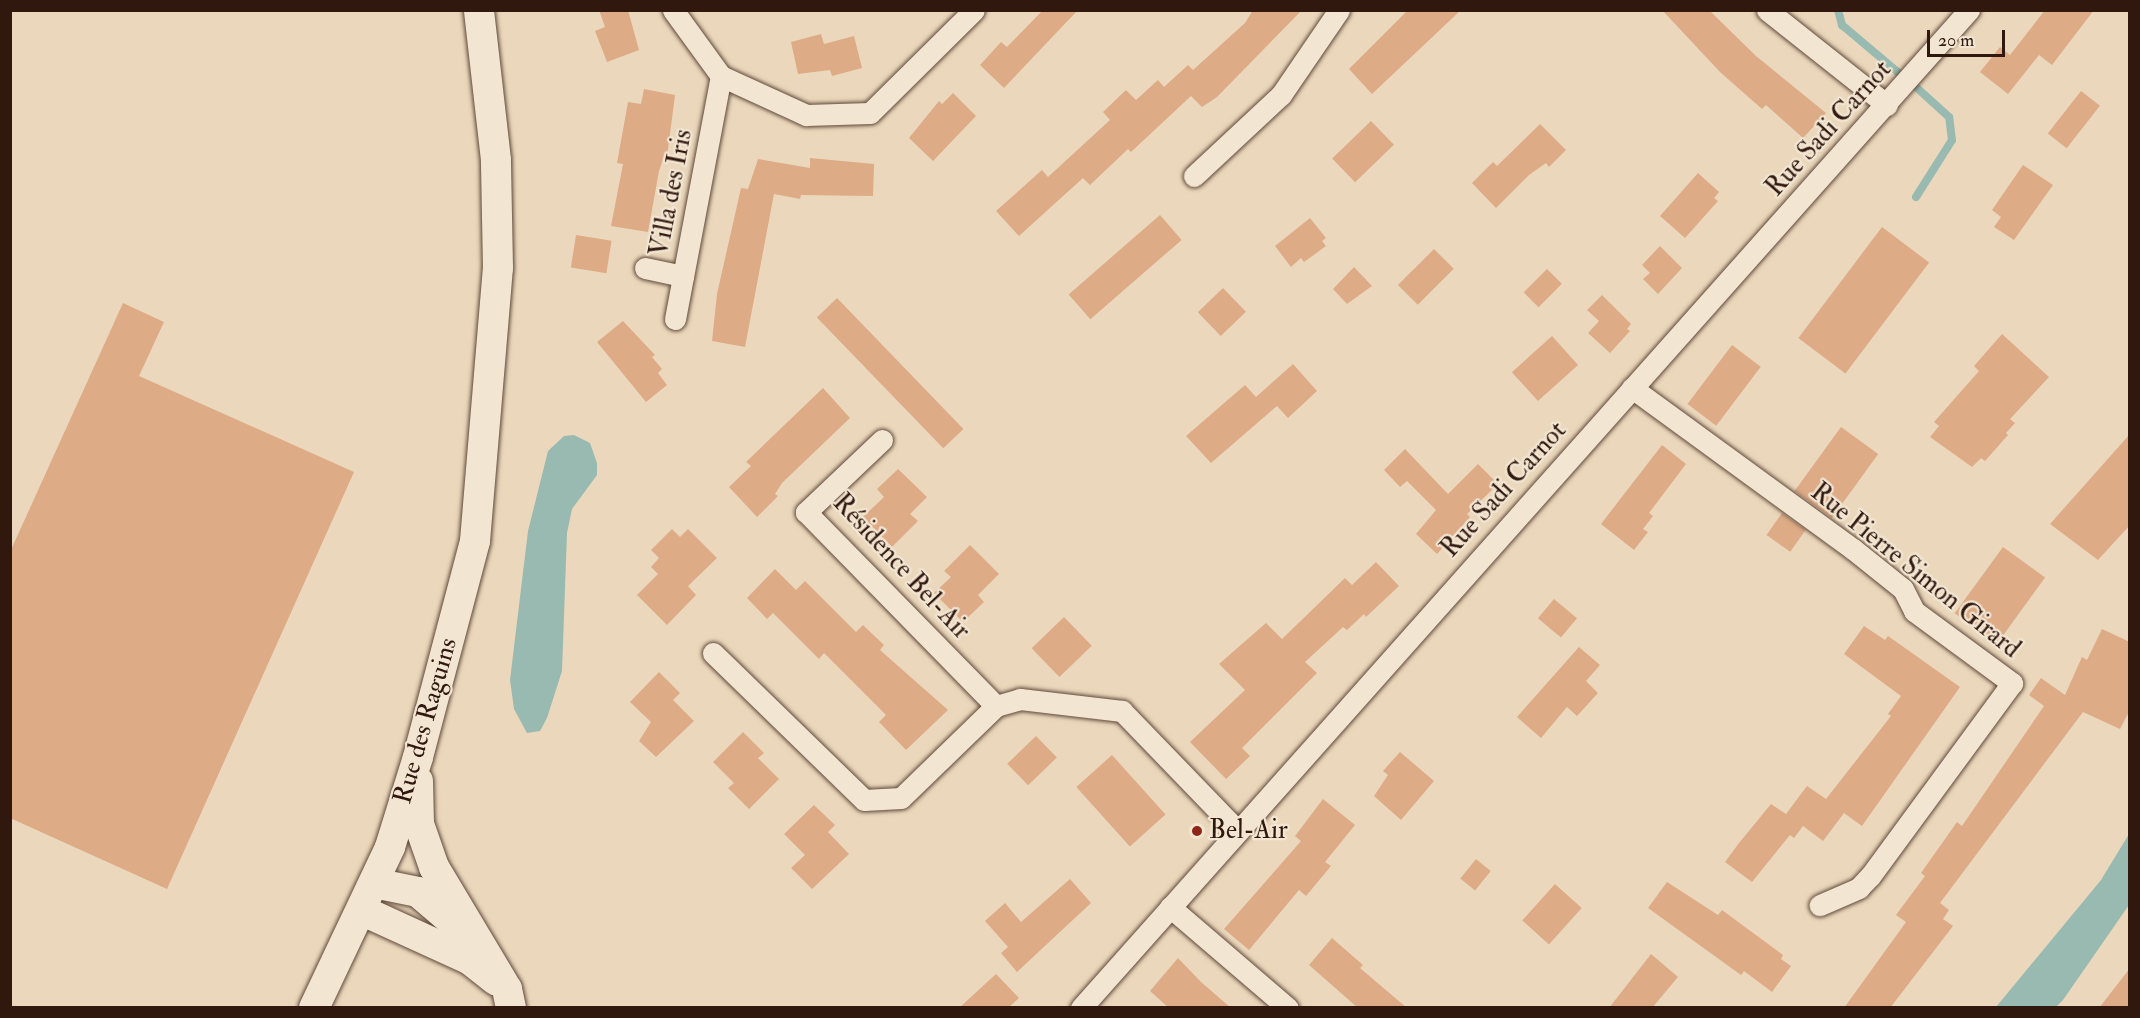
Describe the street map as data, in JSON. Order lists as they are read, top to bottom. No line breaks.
{"streets":{"street":["Rue Sadi Carnot","Villa des Iris","Résidence Bel-Air","Rue Pierre Simon Girard","Rue des Raguins"]},"crossings":[["Rue Sadi Carnot","Rue Pierre Simon Girard"]],"places":["Bel-Air"],"scale_bar":"20 m"}
